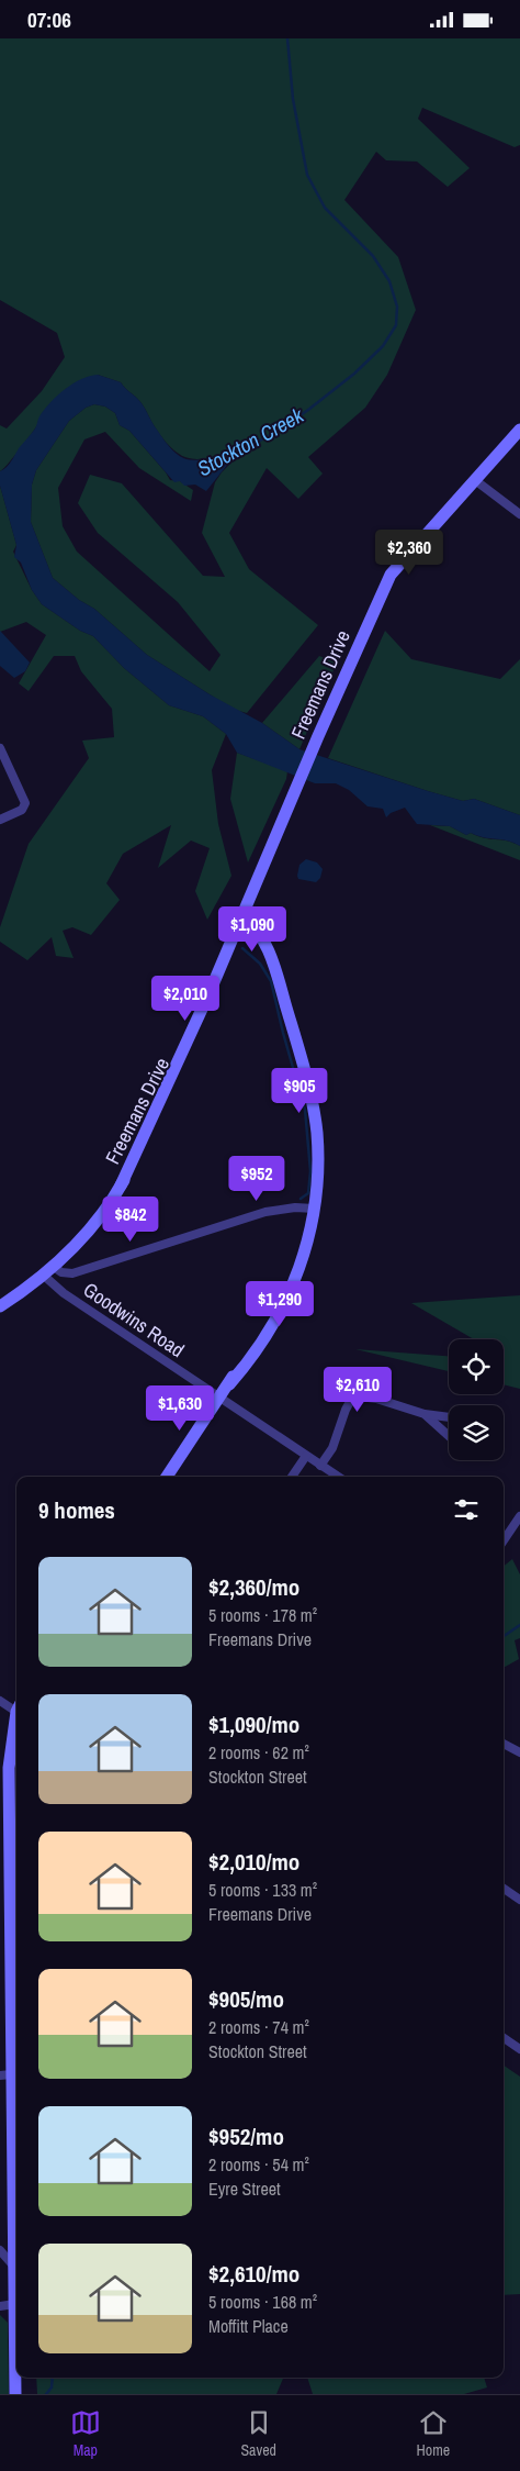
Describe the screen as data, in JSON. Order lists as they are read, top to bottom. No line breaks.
{"streets":{"street":["Freemans Drive","Goodwins Road"]},"crossings":[["Freemans Drive","Goodwins Road"]],"water":["Stockton Creek"],"page":{"status":"07:06","price":["$2,360","$1,090","$2,010","$905","$952","$842","$1,290","$2,610","$1,630"],"heading":"9 homes","list":[{"name":"$2,360/mo","note":"5 rooms · 178 m² · Freemans Drive"},{"name":"$1,090/mo","note":"2 rooms · 62 m² · Stockton Street"},{"name":"$2,010/mo","note":"5 rooms · 133 m² · Freemans Drive"},{"name":"$905/mo","note":"2 rooms · 74 m² · Stockton Street"},{"name":"$952/mo","note":"2 rooms · 54 m² · Eyre Street"},{"name":"$2,610/mo","note":"5 rooms · 168 m² · Moffitt Place"}],"tabs":["Map","Saved","Home"]}}
